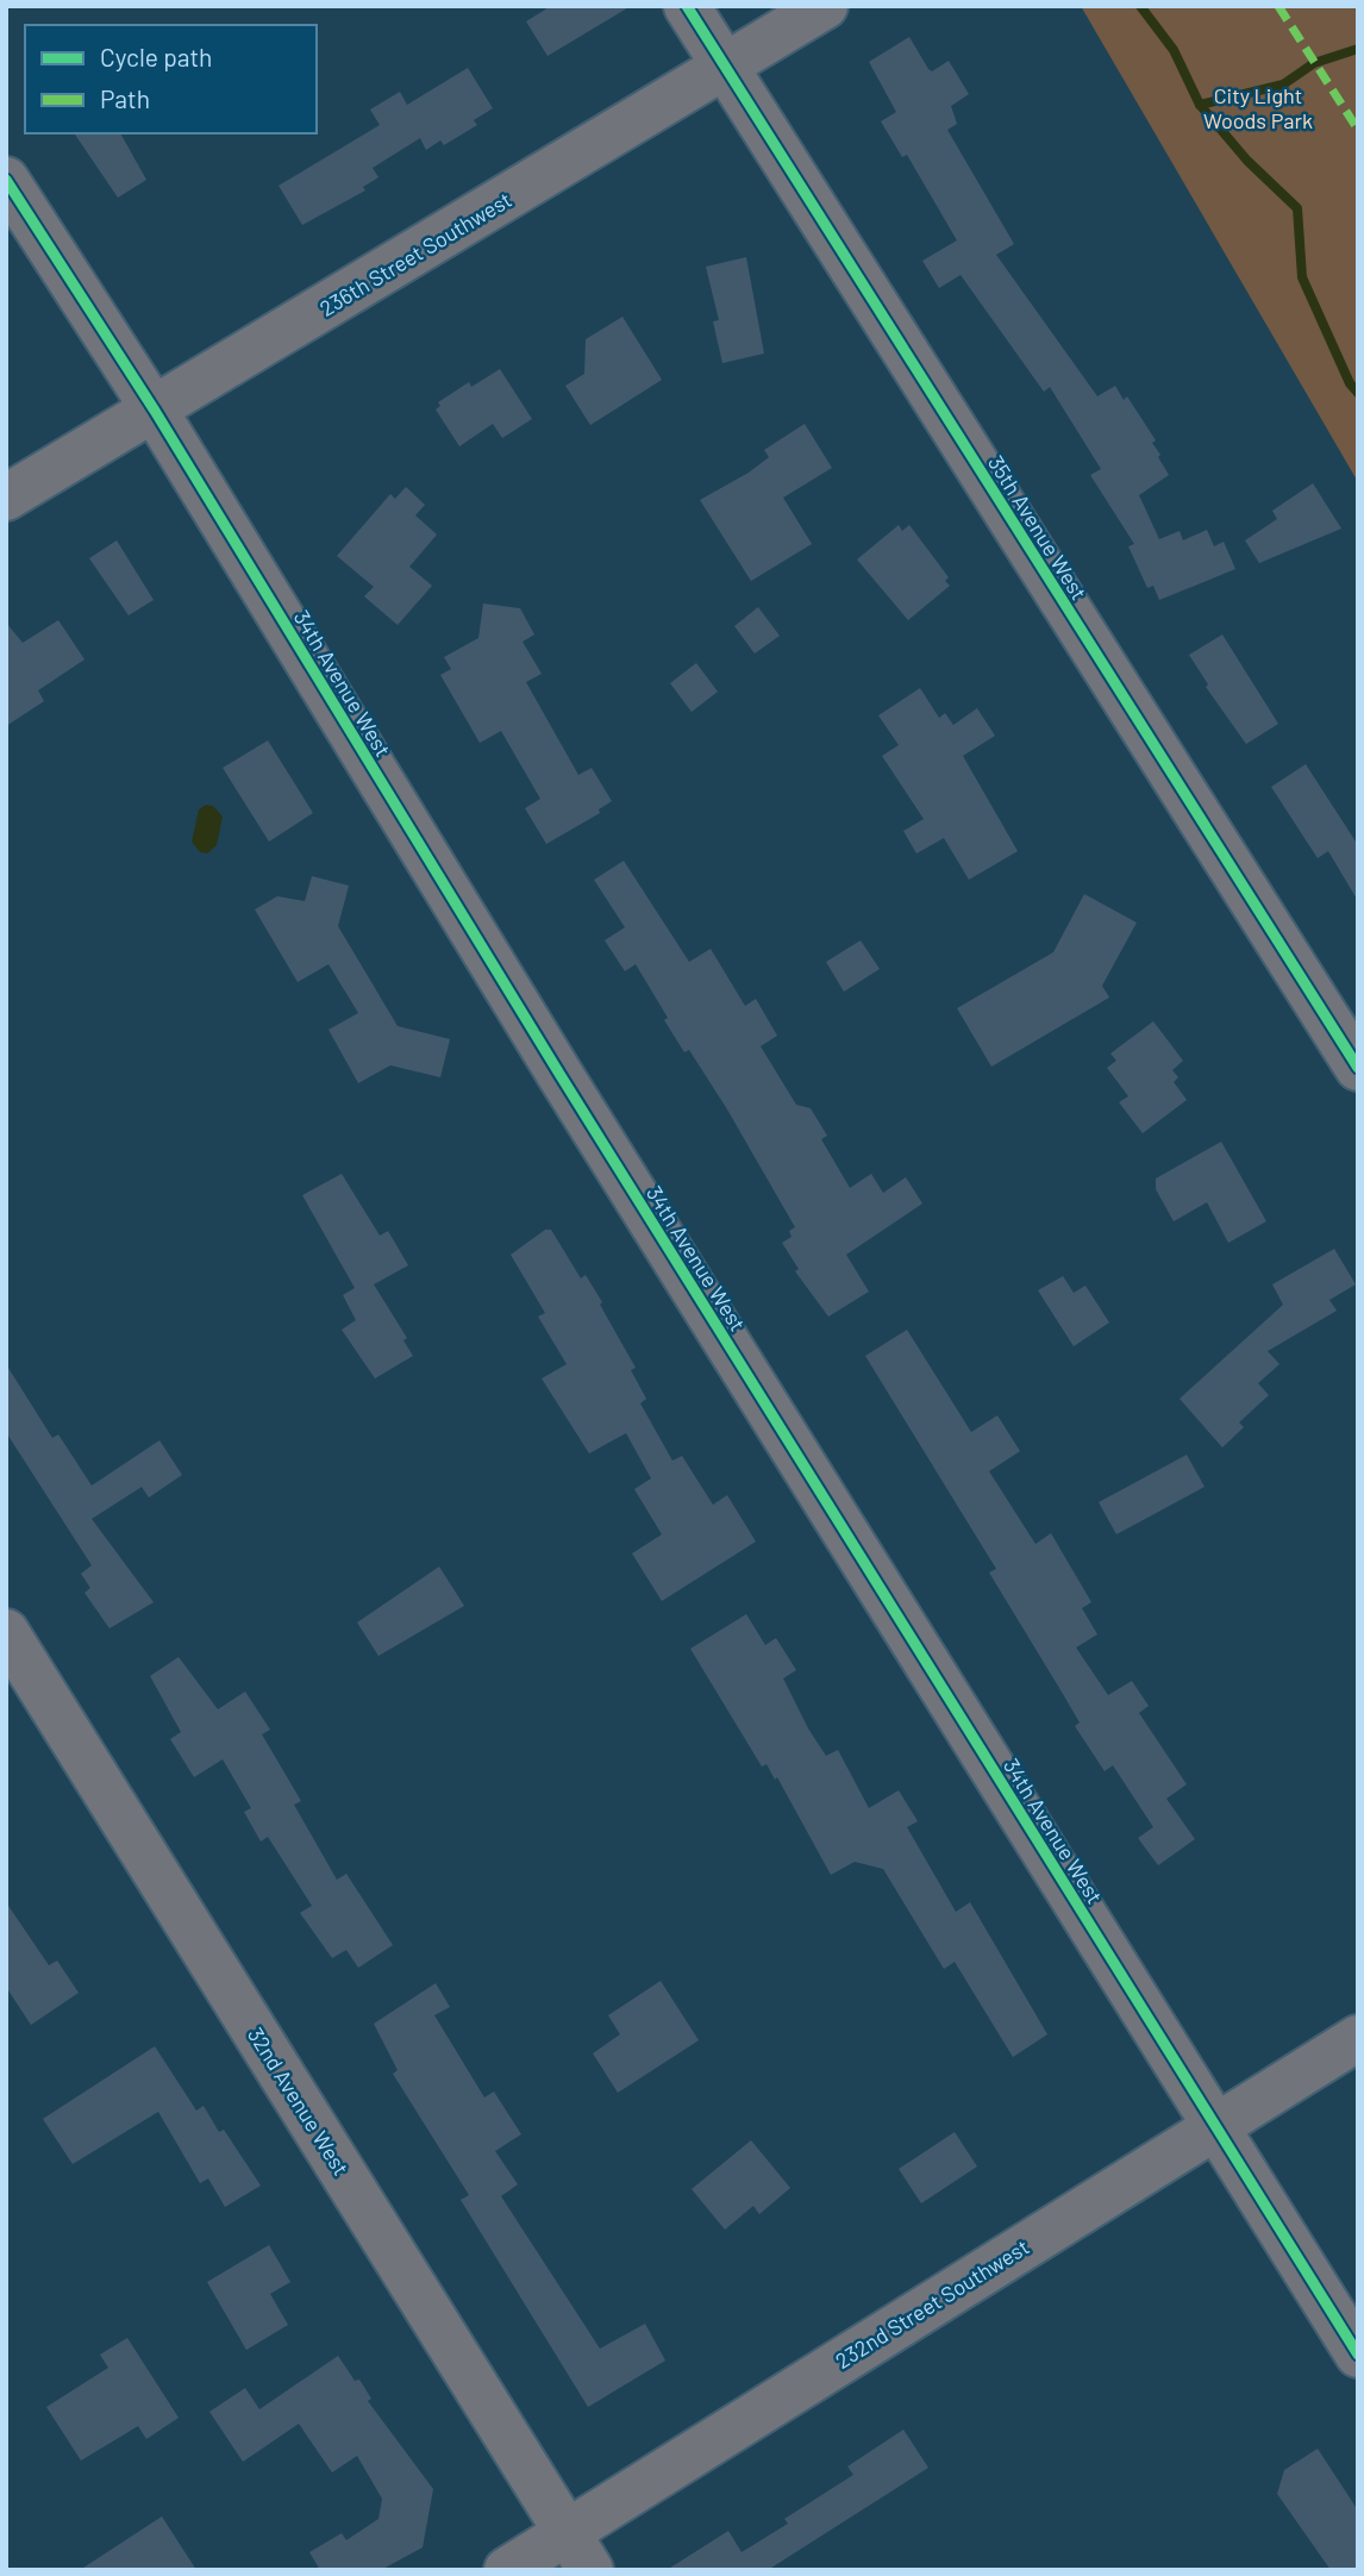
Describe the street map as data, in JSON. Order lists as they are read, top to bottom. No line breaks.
{"streets":{"street":["236th Street Southwest","35th Avenue West","34th Avenue West","32nd Avenue West","232nd Street Southwest"]},"crossings":[["236th Street Southwest","35th Avenue West"],["236th Street Southwest","34th Avenue West"],["34th Avenue West","232nd Street Southwest"],["32nd Avenue West","232nd Street Southwest"]],"parks":["City Light Woods Park"],"legend":["Cycle path","Path"]}
